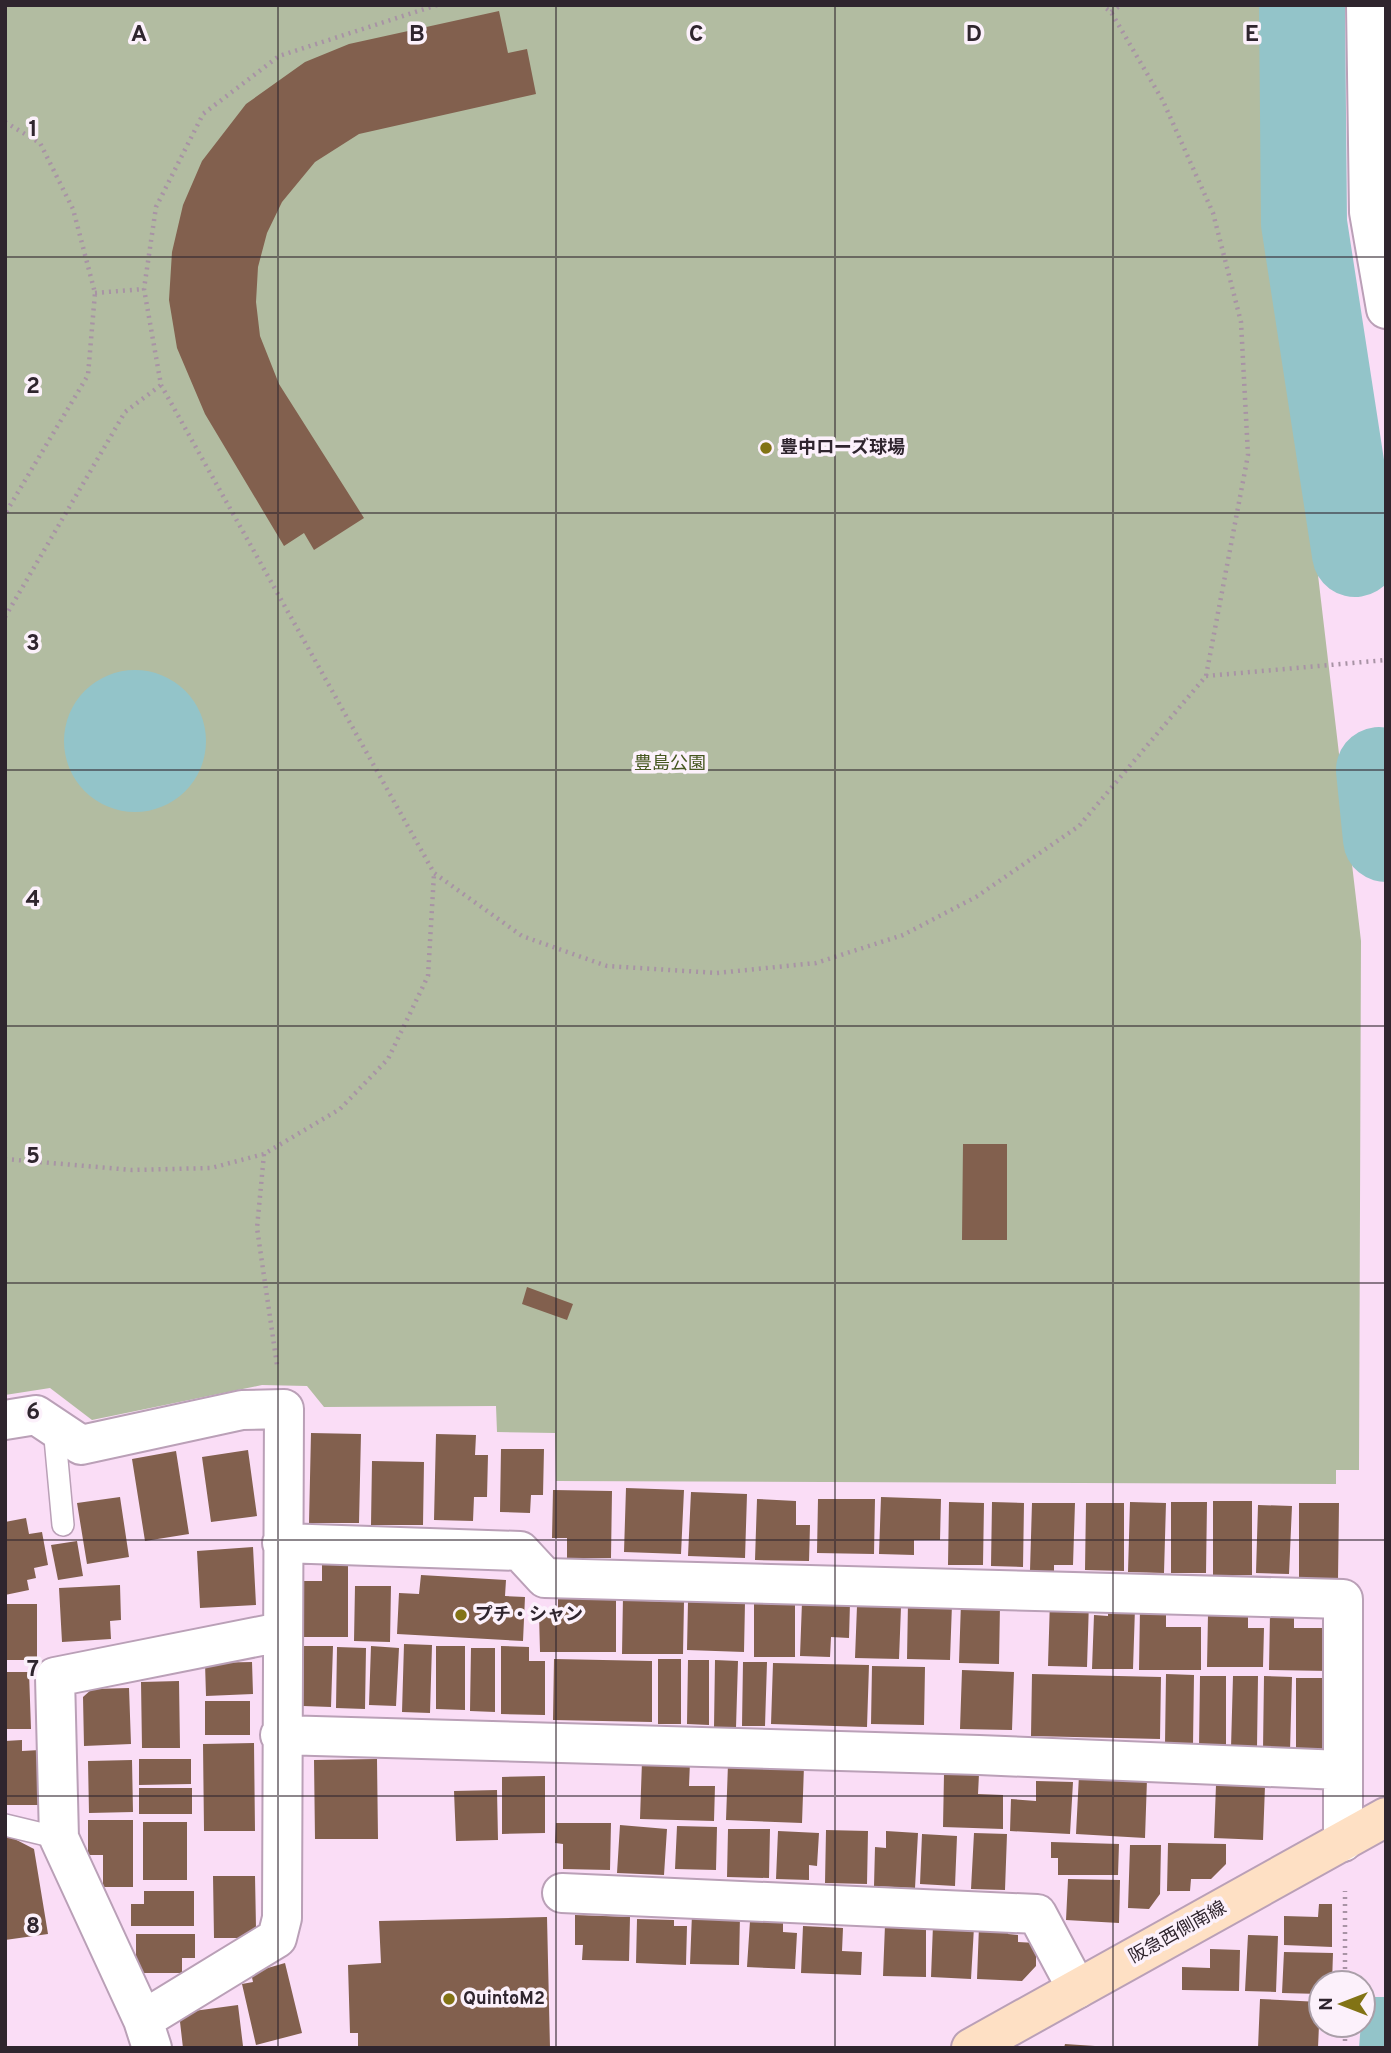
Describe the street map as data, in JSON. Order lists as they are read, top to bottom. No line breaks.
{"streets":{"street":["阪急西側南線"]},"parks":["豊島公園"],"places":["豊中ローズ球場","プチ・シャン","QuintoM2"],"north":"left","grid":{"columns":["A","B","C","D","E"],"rows":["1","2","3","4","5","6","7","8"]}}
